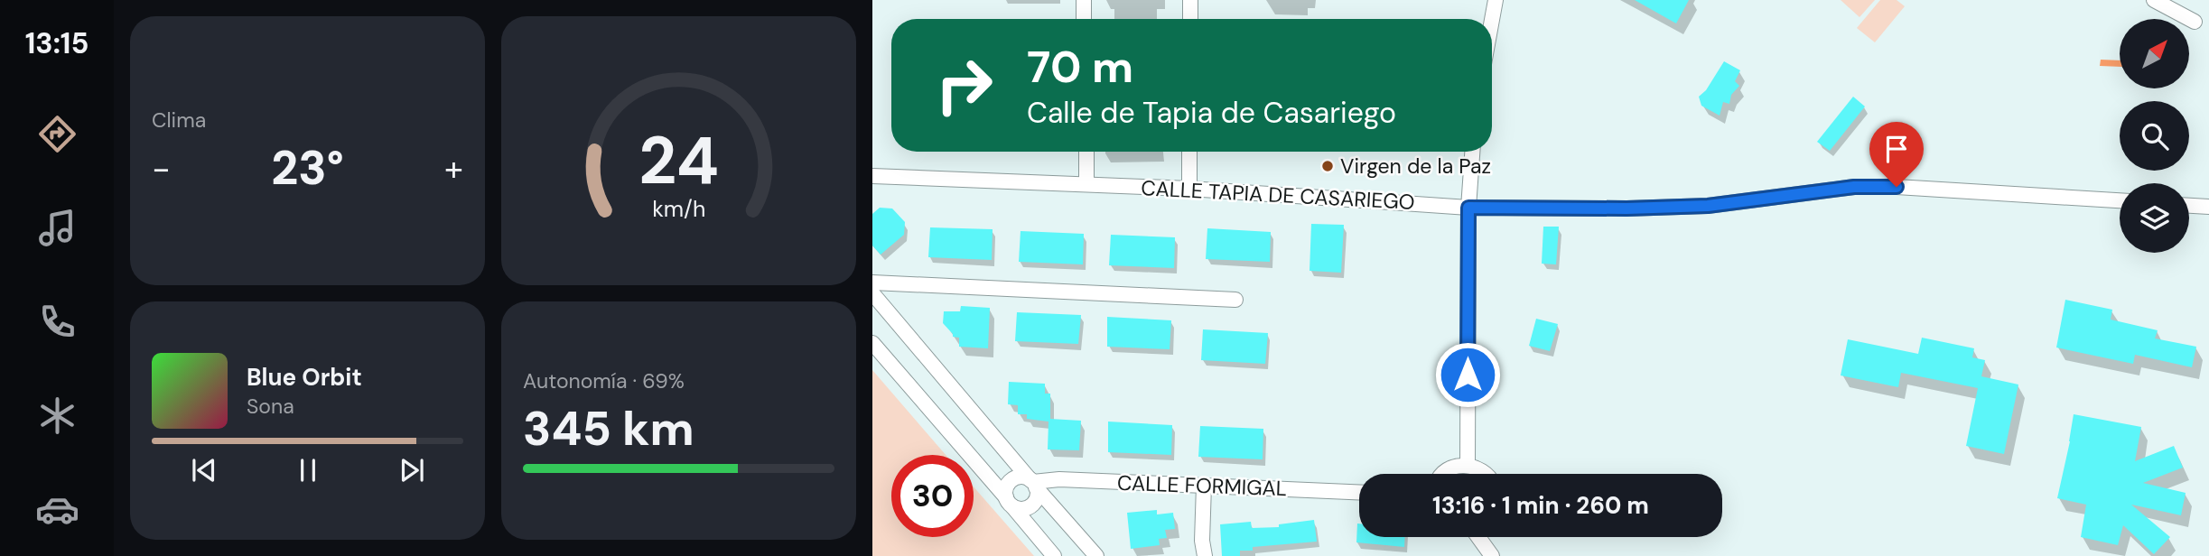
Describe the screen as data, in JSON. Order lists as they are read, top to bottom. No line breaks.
{"streets":{"street":["CALLE TAPIA DE CASARIEGO","CALLE FORMIGAL"]},"places":["Virgen de la Paz"],"north":"top right","page":{"tabs":"13:15","tile":["Clima",["Autonomía · 69%","345 km"]],"turn":["70 m","Calle de Tapia de Casariego"],"heat":["−","23°","+"],"song":["Blue Orbit","Sona"],"limit":"30","trip":"13:16 · 1 min · 260 m","gauge":["24","km/h"]}}
